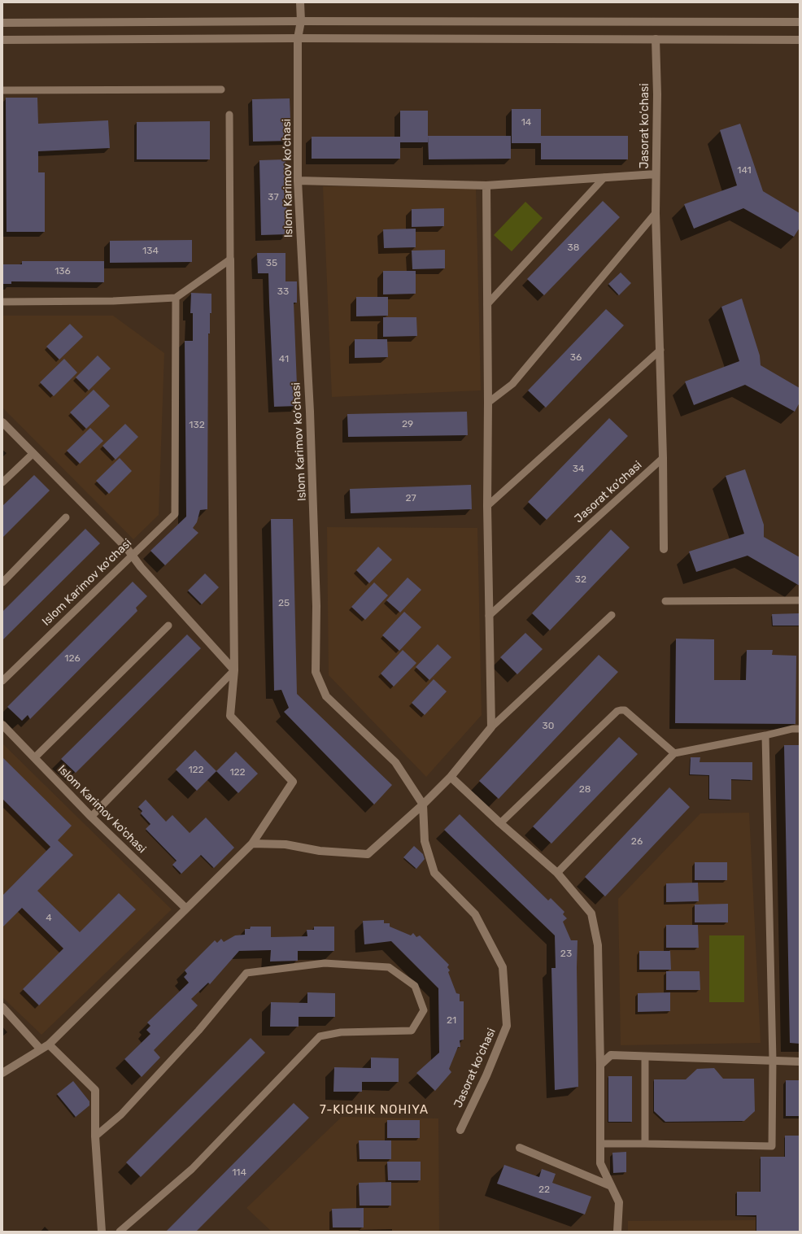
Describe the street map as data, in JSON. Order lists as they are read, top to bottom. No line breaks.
{"streets":{"street":["Jasorat ko‘chasi","Islom Karimov ko‘chasi","Islom Karimov ko'chasi"]},"crossings":[["Jasorat ko‘chasi","Islom Karimov ko‘chasi"]],"districts":["7-KICHIK NOHIYA"],"house_numbers":["14","141","37","38","134","35","136","33","36","41","29","132","34","27","32","25","126","30","122","122","28","26","4","23","21","114","22"]}
